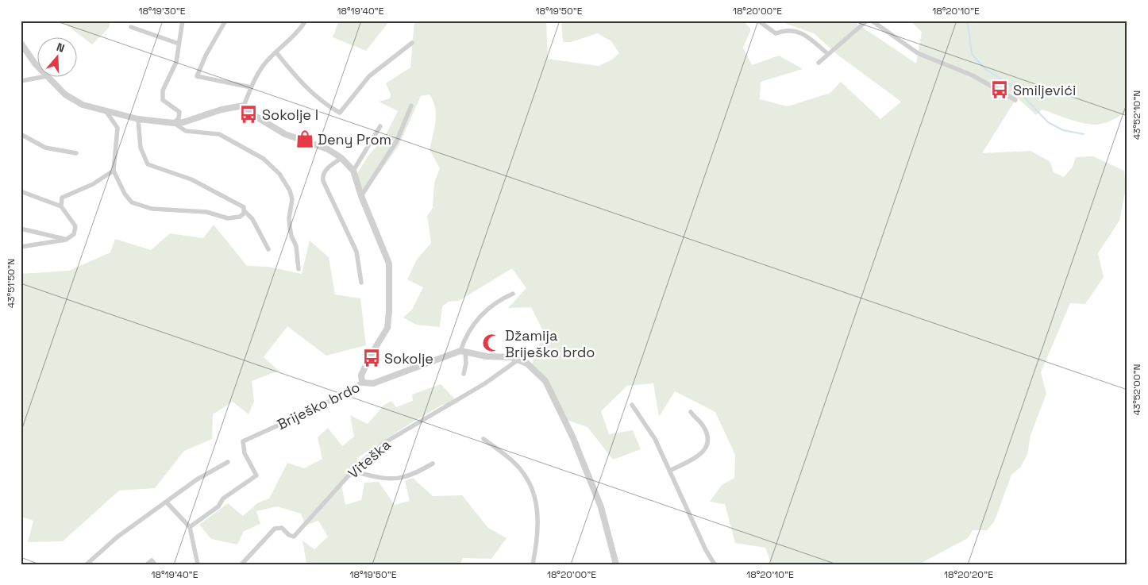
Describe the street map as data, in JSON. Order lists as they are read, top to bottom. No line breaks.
{"streets":{"street":["Briješko brdo","Viteška"]},"places":{"bus stop":["Smiljevići","Sokolje I","Sokolje"],"shop":["Deny Prom"],"mosque":["Džamija Briješko brdo"]},"north":"top","coordinates":["18°19'30\"E","18°19'40\"E","18°19'50\"E","18°20'00\"E","18°20'10\"E","43°52'10\"N","43°51'50\"N","43°52'00\"N","18°20'20\"E"]}
